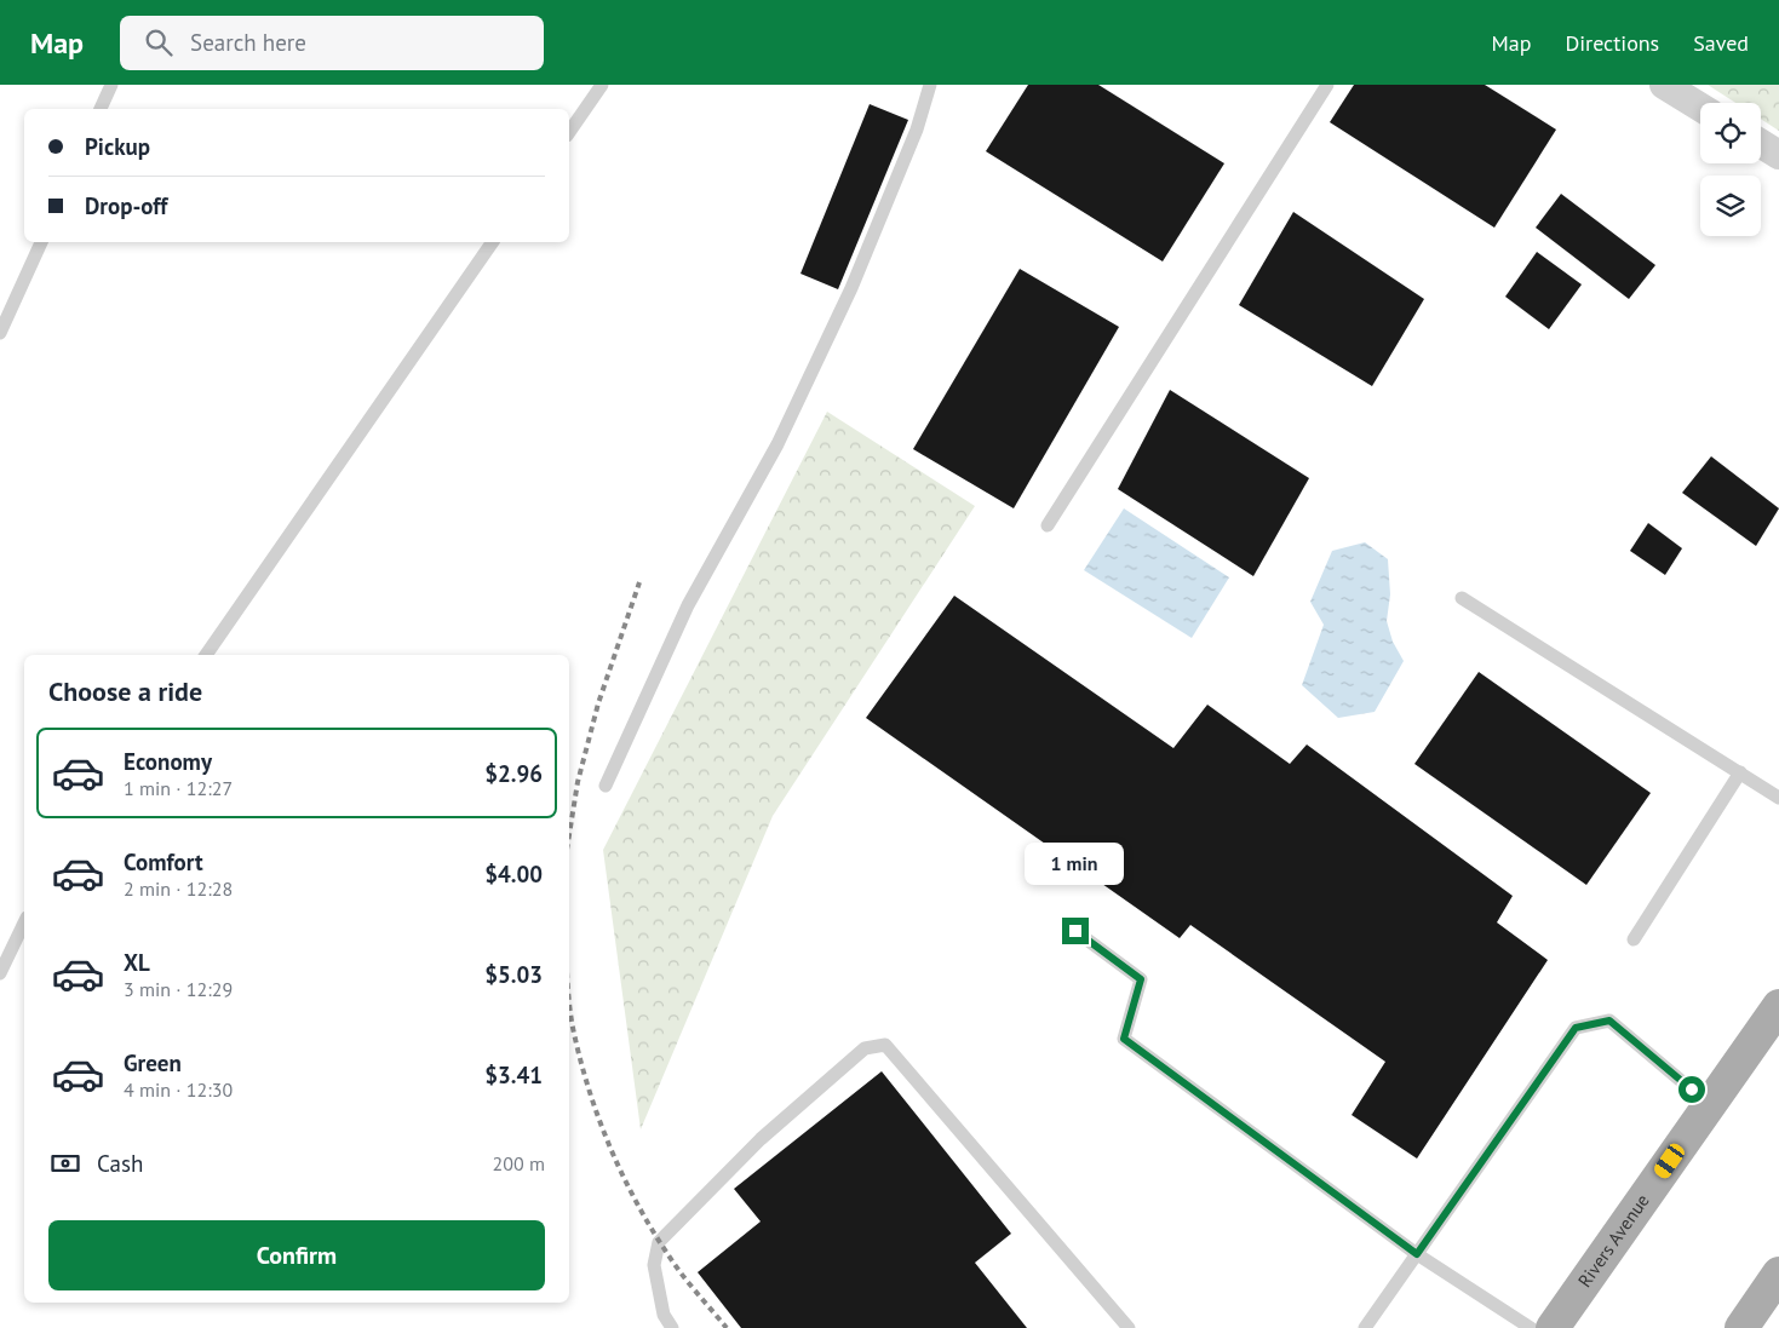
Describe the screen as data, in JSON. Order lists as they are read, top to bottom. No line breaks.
{"streets":{"main road":["Rivers Avenue"]},"page":{"header":"Map","search":"Search here","nav":["Map","Directions","Saved"],"banner":["Pickup","Drop-off"],"heading":"Choose a ride","list":[{"name":"Economy","note":"1 min · 12:27","value":"$2.96"},{"name":"Comfort","note":"2 min · 12:28","value":"$4.00"},{"name":"XL","note":"3 min · 12:29","value":"$5.03"},{"name":"Green","note":"4 min · 12:30","value":"$3.41"}],"bubble":"1 min","pay":["Cash","200 m"],"buttons":"Confirm"}}
